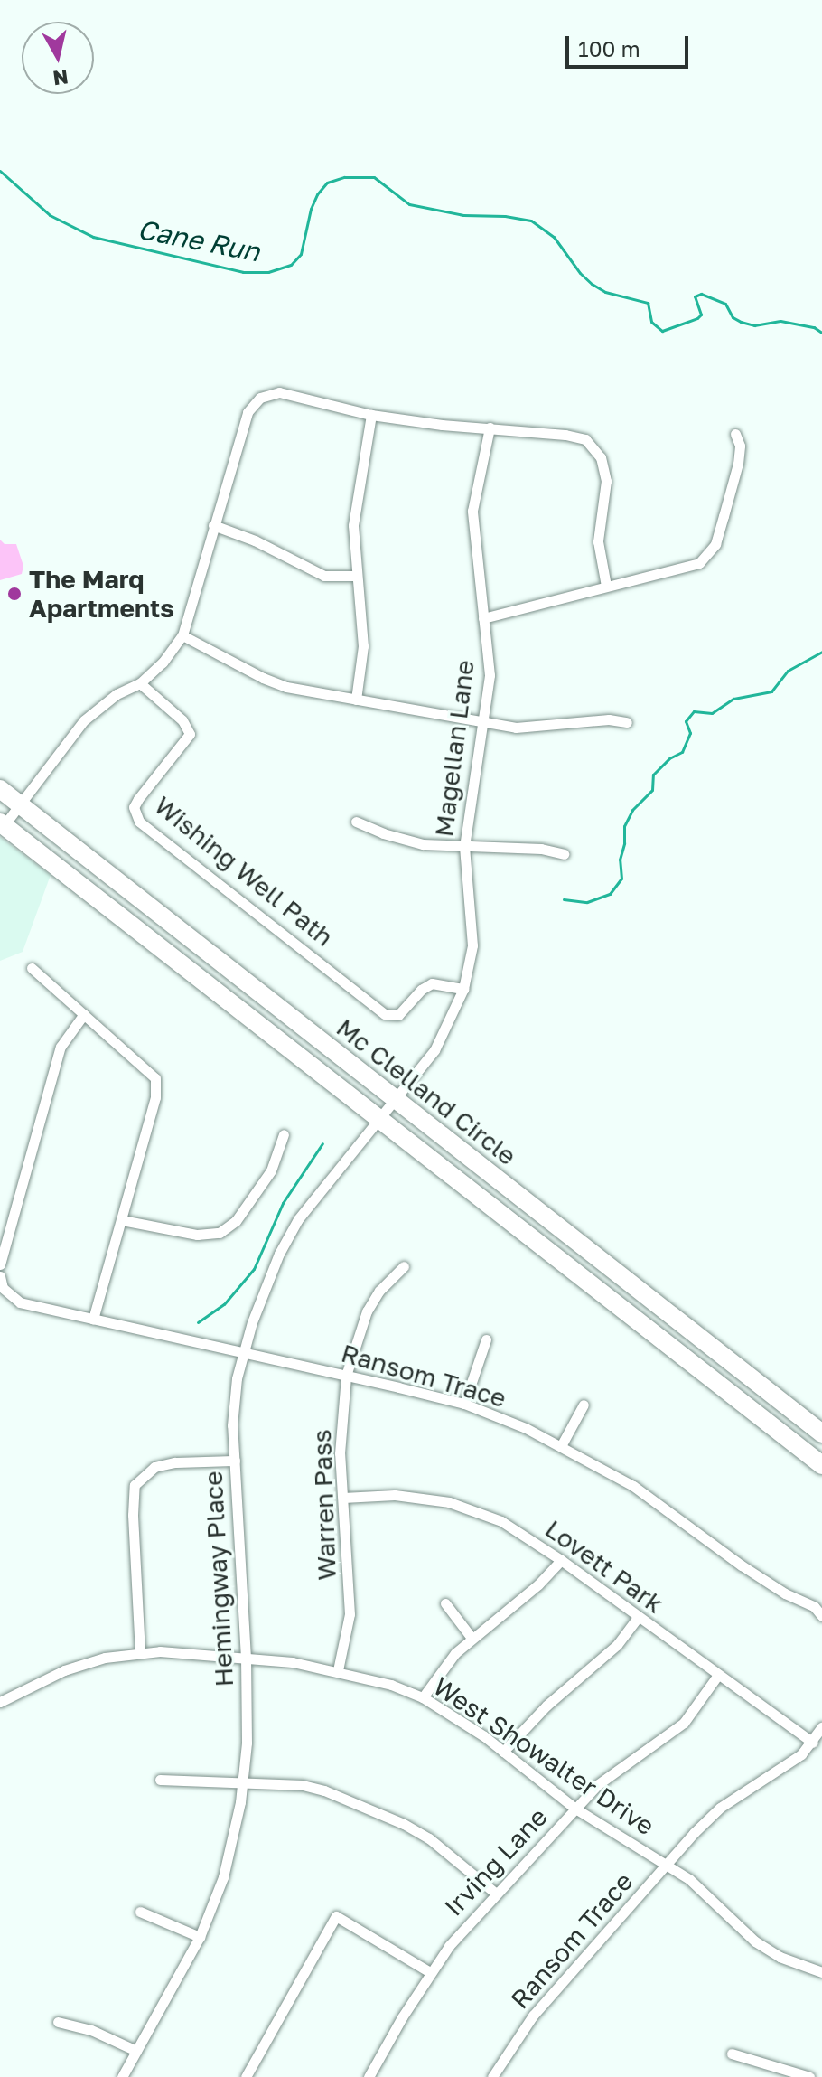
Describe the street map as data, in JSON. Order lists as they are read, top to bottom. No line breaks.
{"streets":{"highway":["Mc Clelland Circle"],"street":["Magellan Lane","Wishing Well Path","Ransom Trace","Warren Pass","Lovett Park","Hemingway Place","West Showalter Drive","Irving Lane"]},"crossings":[["Magellan Lane","Wishing Well Path"],["Magellan Lane","Mc Clelland Circle"],["Magellan Lane","Hemingway Place"],["Mc Clelland Circle","Hemingway Place"],["Ransom Trace","Warren Pass"],["Ransom Trace","Lovett Park"],["Ransom Trace","Hemingway Place"],["Ransom Trace","West Showalter Drive"],["Warren Pass","Lovett Park"],["Warren Pass","West Showalter Drive"],["Lovett Park","Irving Lane"],["Hemingway Place","West Showalter Drive"],["West Showalter Drive","Irving Lane"]],"water":["Cane Run"],"places":["The Marq Apartments"],"scale_bar":"100 m","north":"bottom"}
